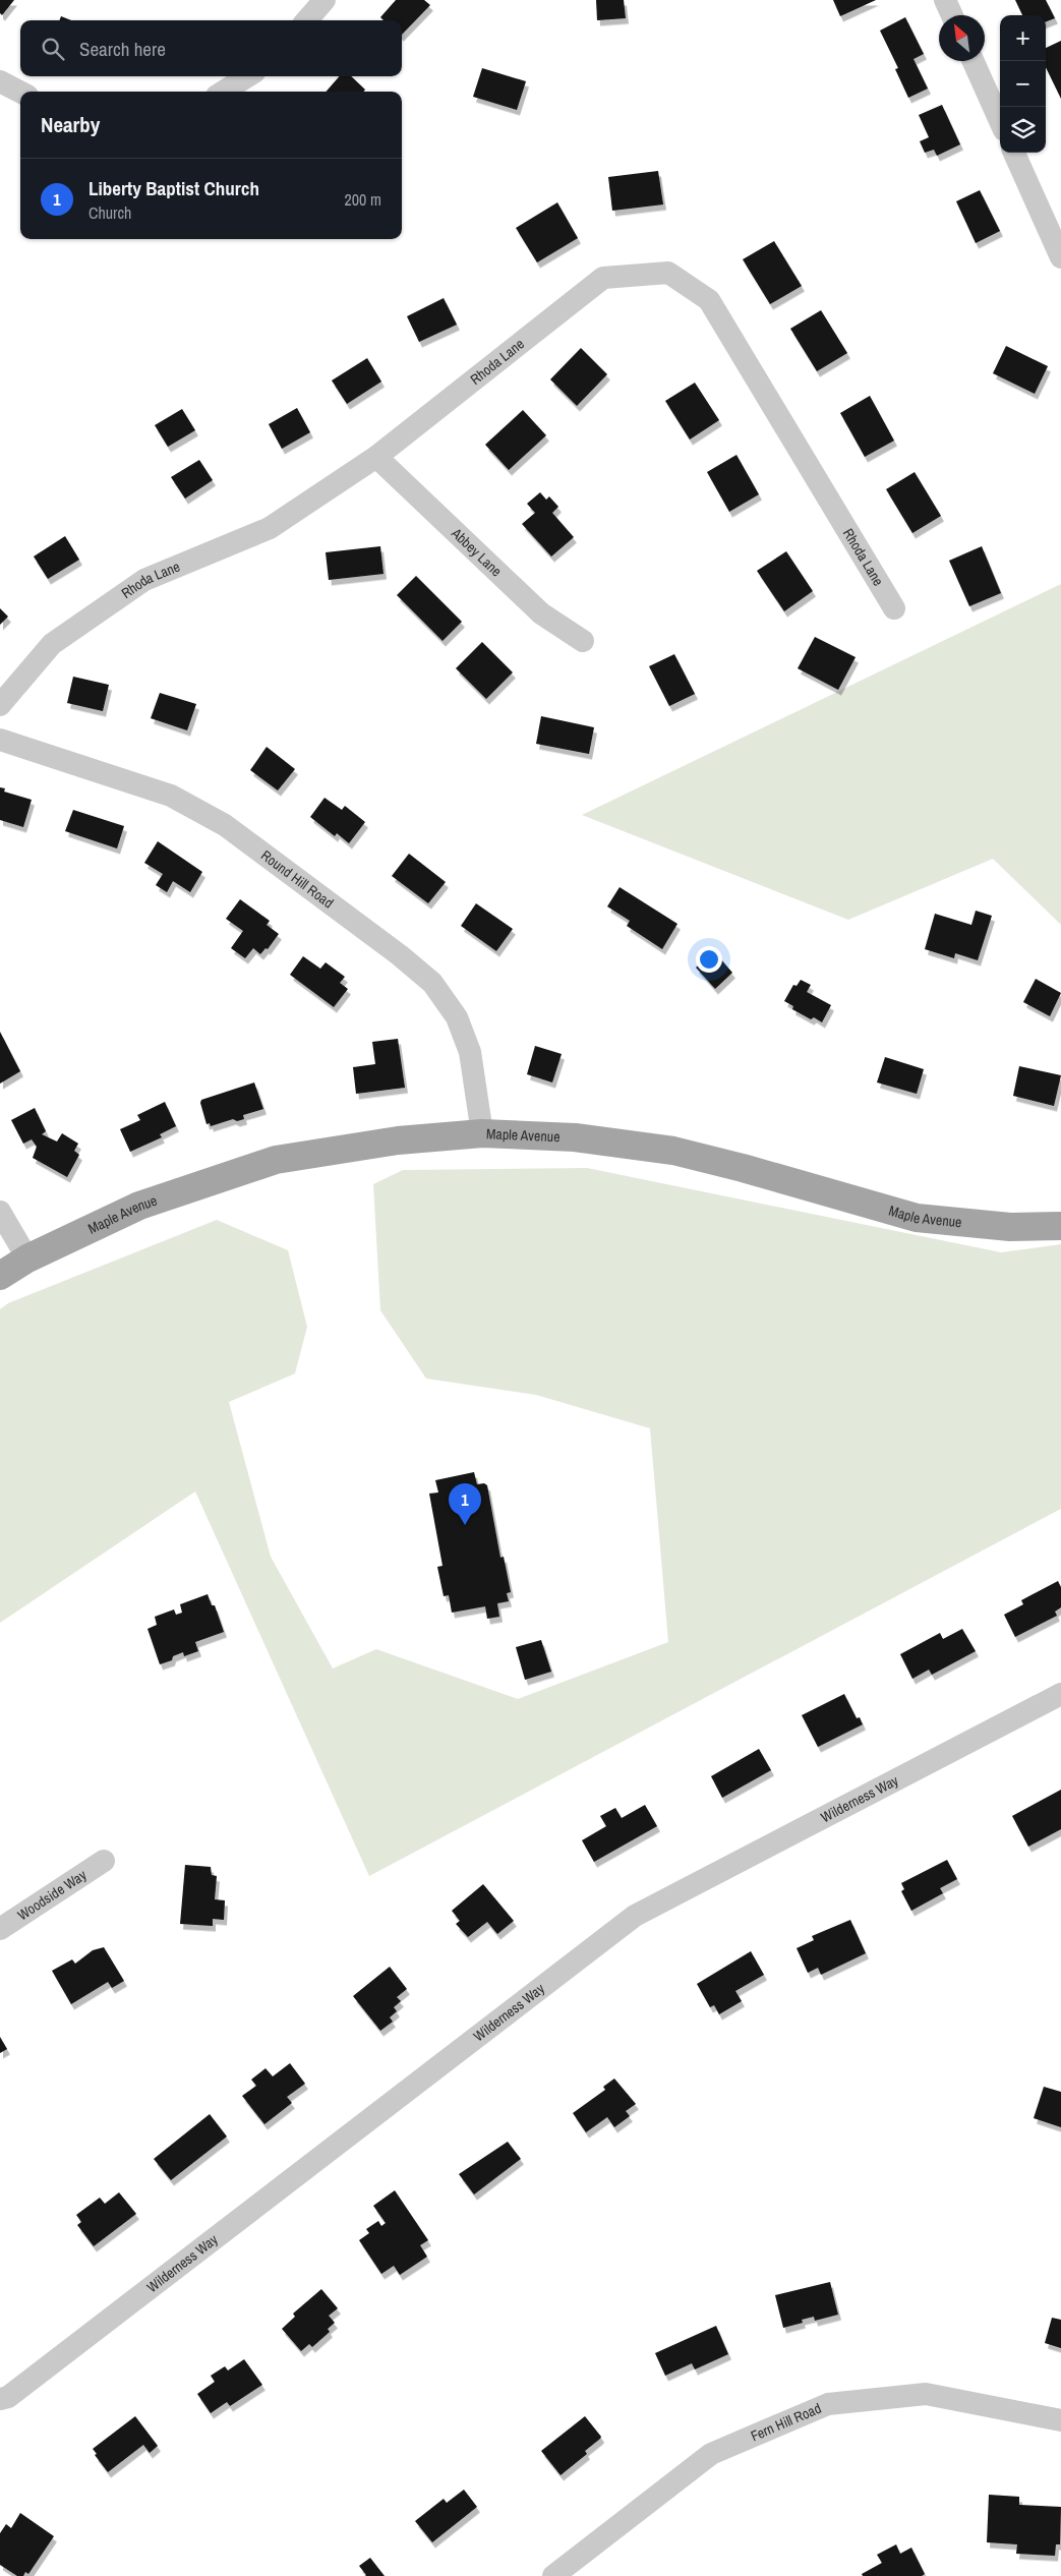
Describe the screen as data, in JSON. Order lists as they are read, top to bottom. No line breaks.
{"streets":{"main road":["Maple Avenue"],"street":["Rhoda Lane","Abbey Lane","Round Hill Road","Wilderness Way","Woodside Way","Fern Hill Road"]},"crossings":[["Rhoda Lane","Abbey Lane"],["Round Hill Road","Maple Avenue"]],"north":"top left","page":{"map_buttons":["+","−"],"search":"Search here","heading":"Nearby","list":[{"mark":"1","name":"Liberty Baptist Church","note":"Church","value":"200 m"}],"pins":"1"}}
